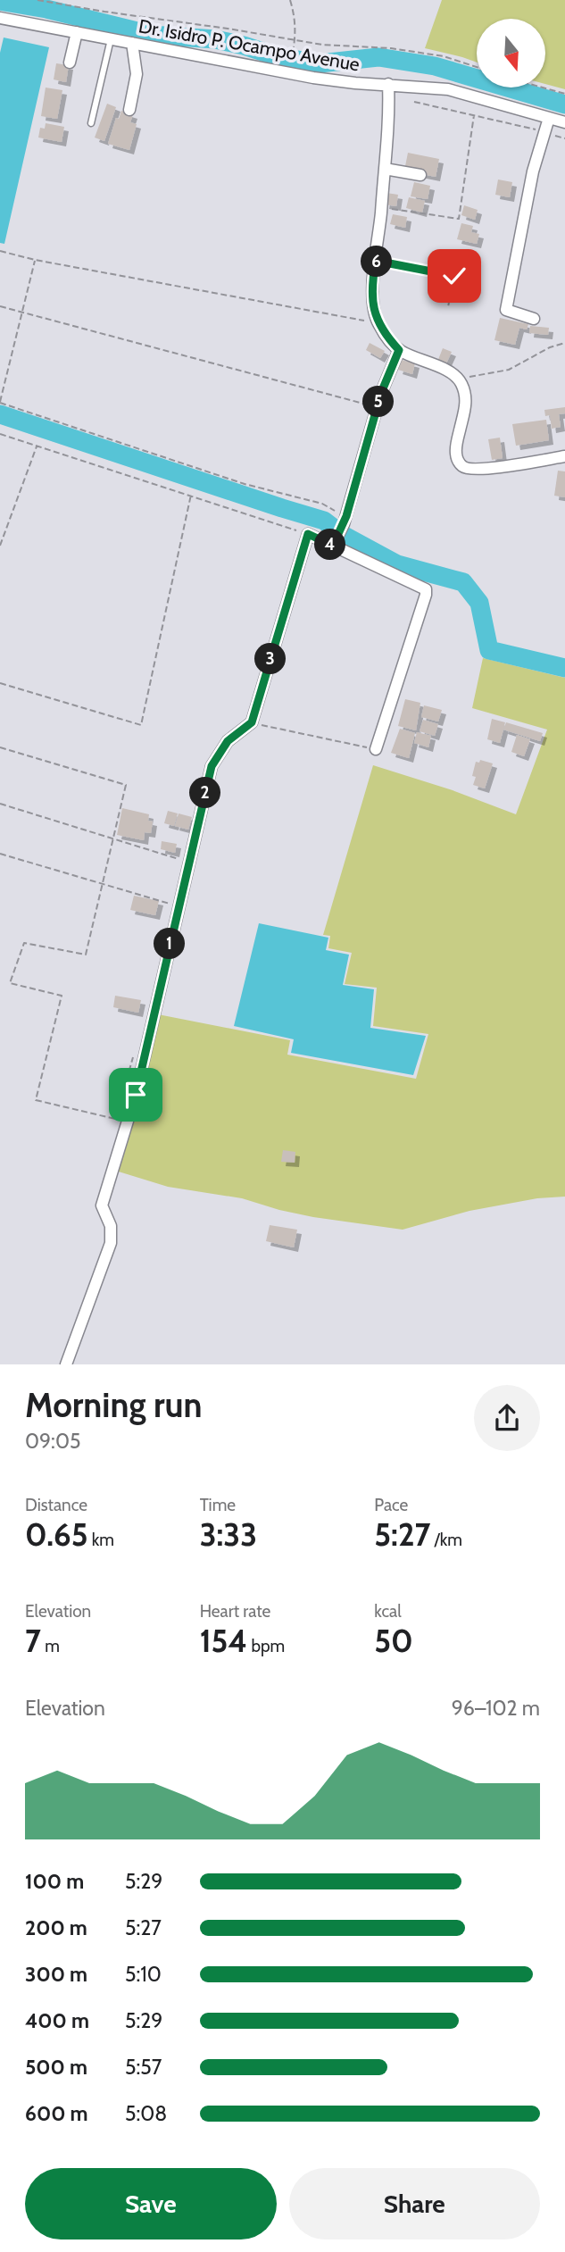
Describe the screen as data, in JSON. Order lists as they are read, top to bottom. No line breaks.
{"streets":{"street":["Dr. Isidro P. Ocampo Avenue"]},"north":"bottom","page":{"pins":["6","5","4","3","2","1"],"heading":["Morning run","09:05"],"stats":[["Distance","0.65 km"],["Time","3:33"],["Pace","5:27 /km"],["Elevation","7 m"],["Heart rate","154 bpm"],["kcal","50"]],"chart":["Elevation","96–102 m"],"list":[{"name":"100 m","note":"5:29"},{"name":"200 m","note":"5:27"},{"name":"300 m","note":"5:10"},{"name":"400 m","note":"5:29"},{"name":"500 m","note":"5:57"},{"name":"600 m","note":"5:08"}],"buttons":["Save","Share"]}}
